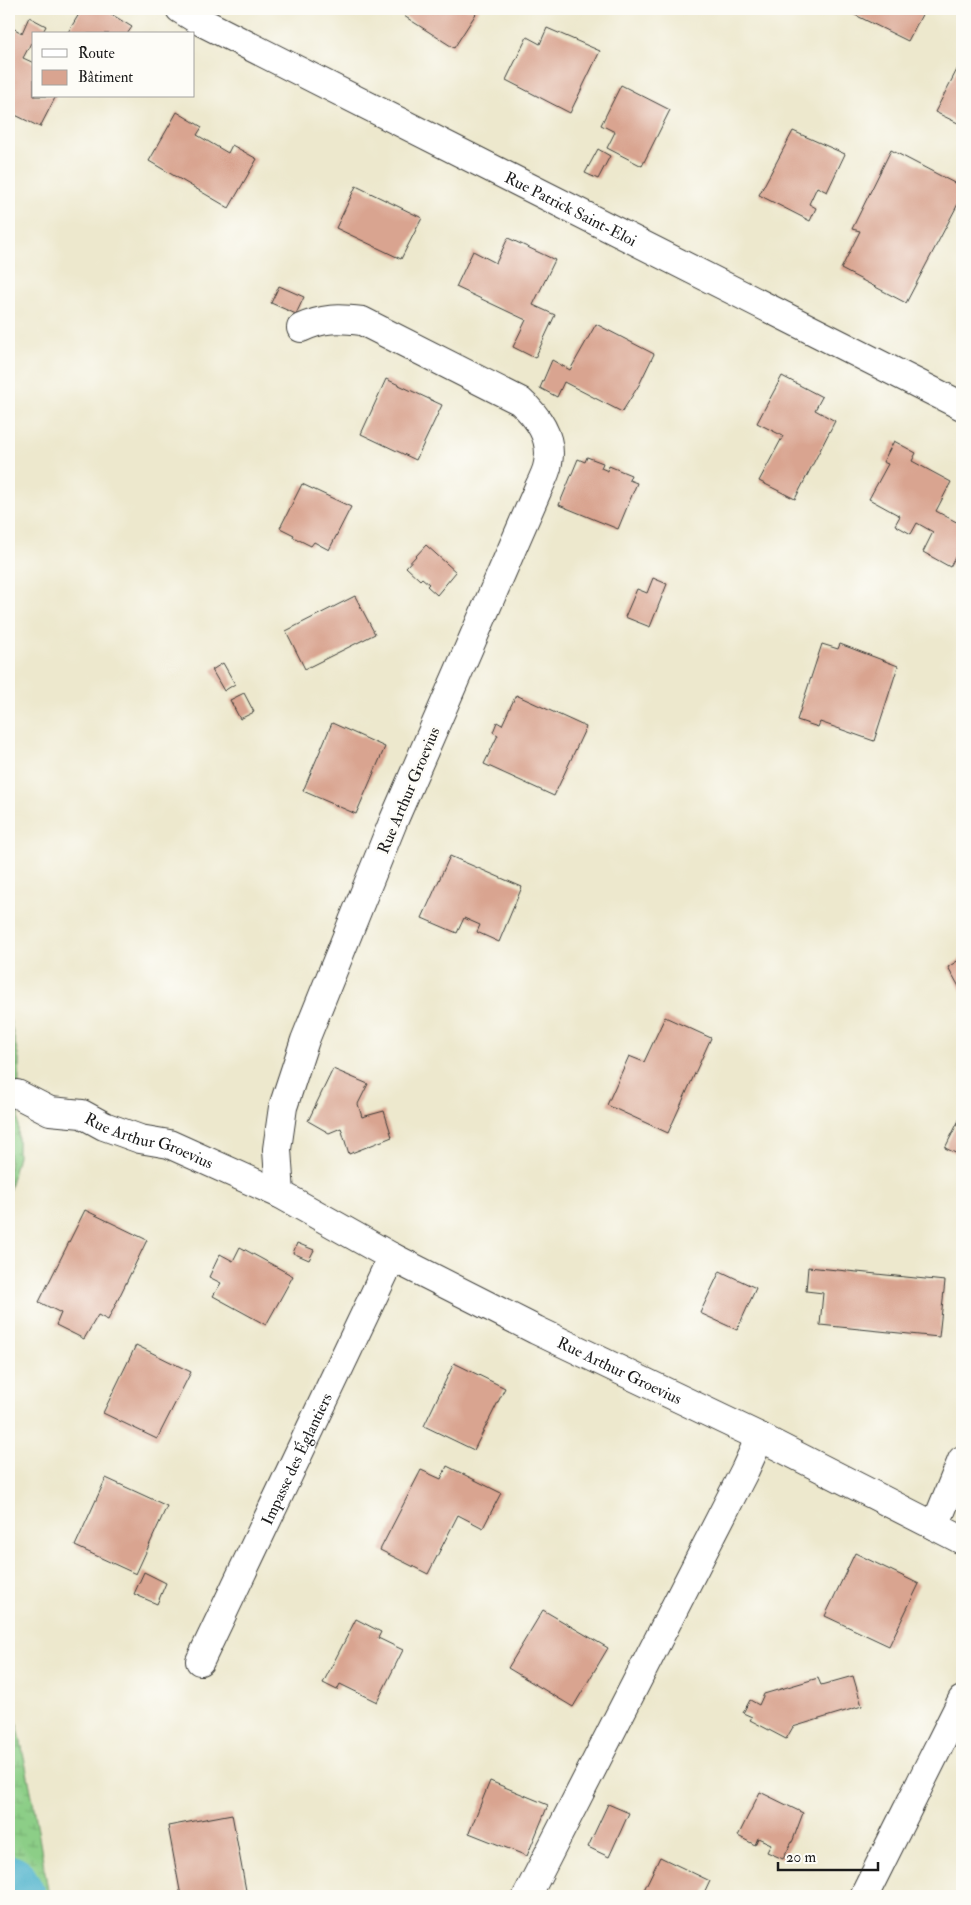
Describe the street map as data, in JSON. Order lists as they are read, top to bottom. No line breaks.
{"streets":{"street":["Rue Patrick Saint-Eloi","Rue Arthur Groevius","Impasse des Églantiers"]},"crossings":[["Rue Arthur Groevius","Impasse des Églantiers"]],"legend":["Route","Bâtiment"],"scale_bar":"20 m"}
